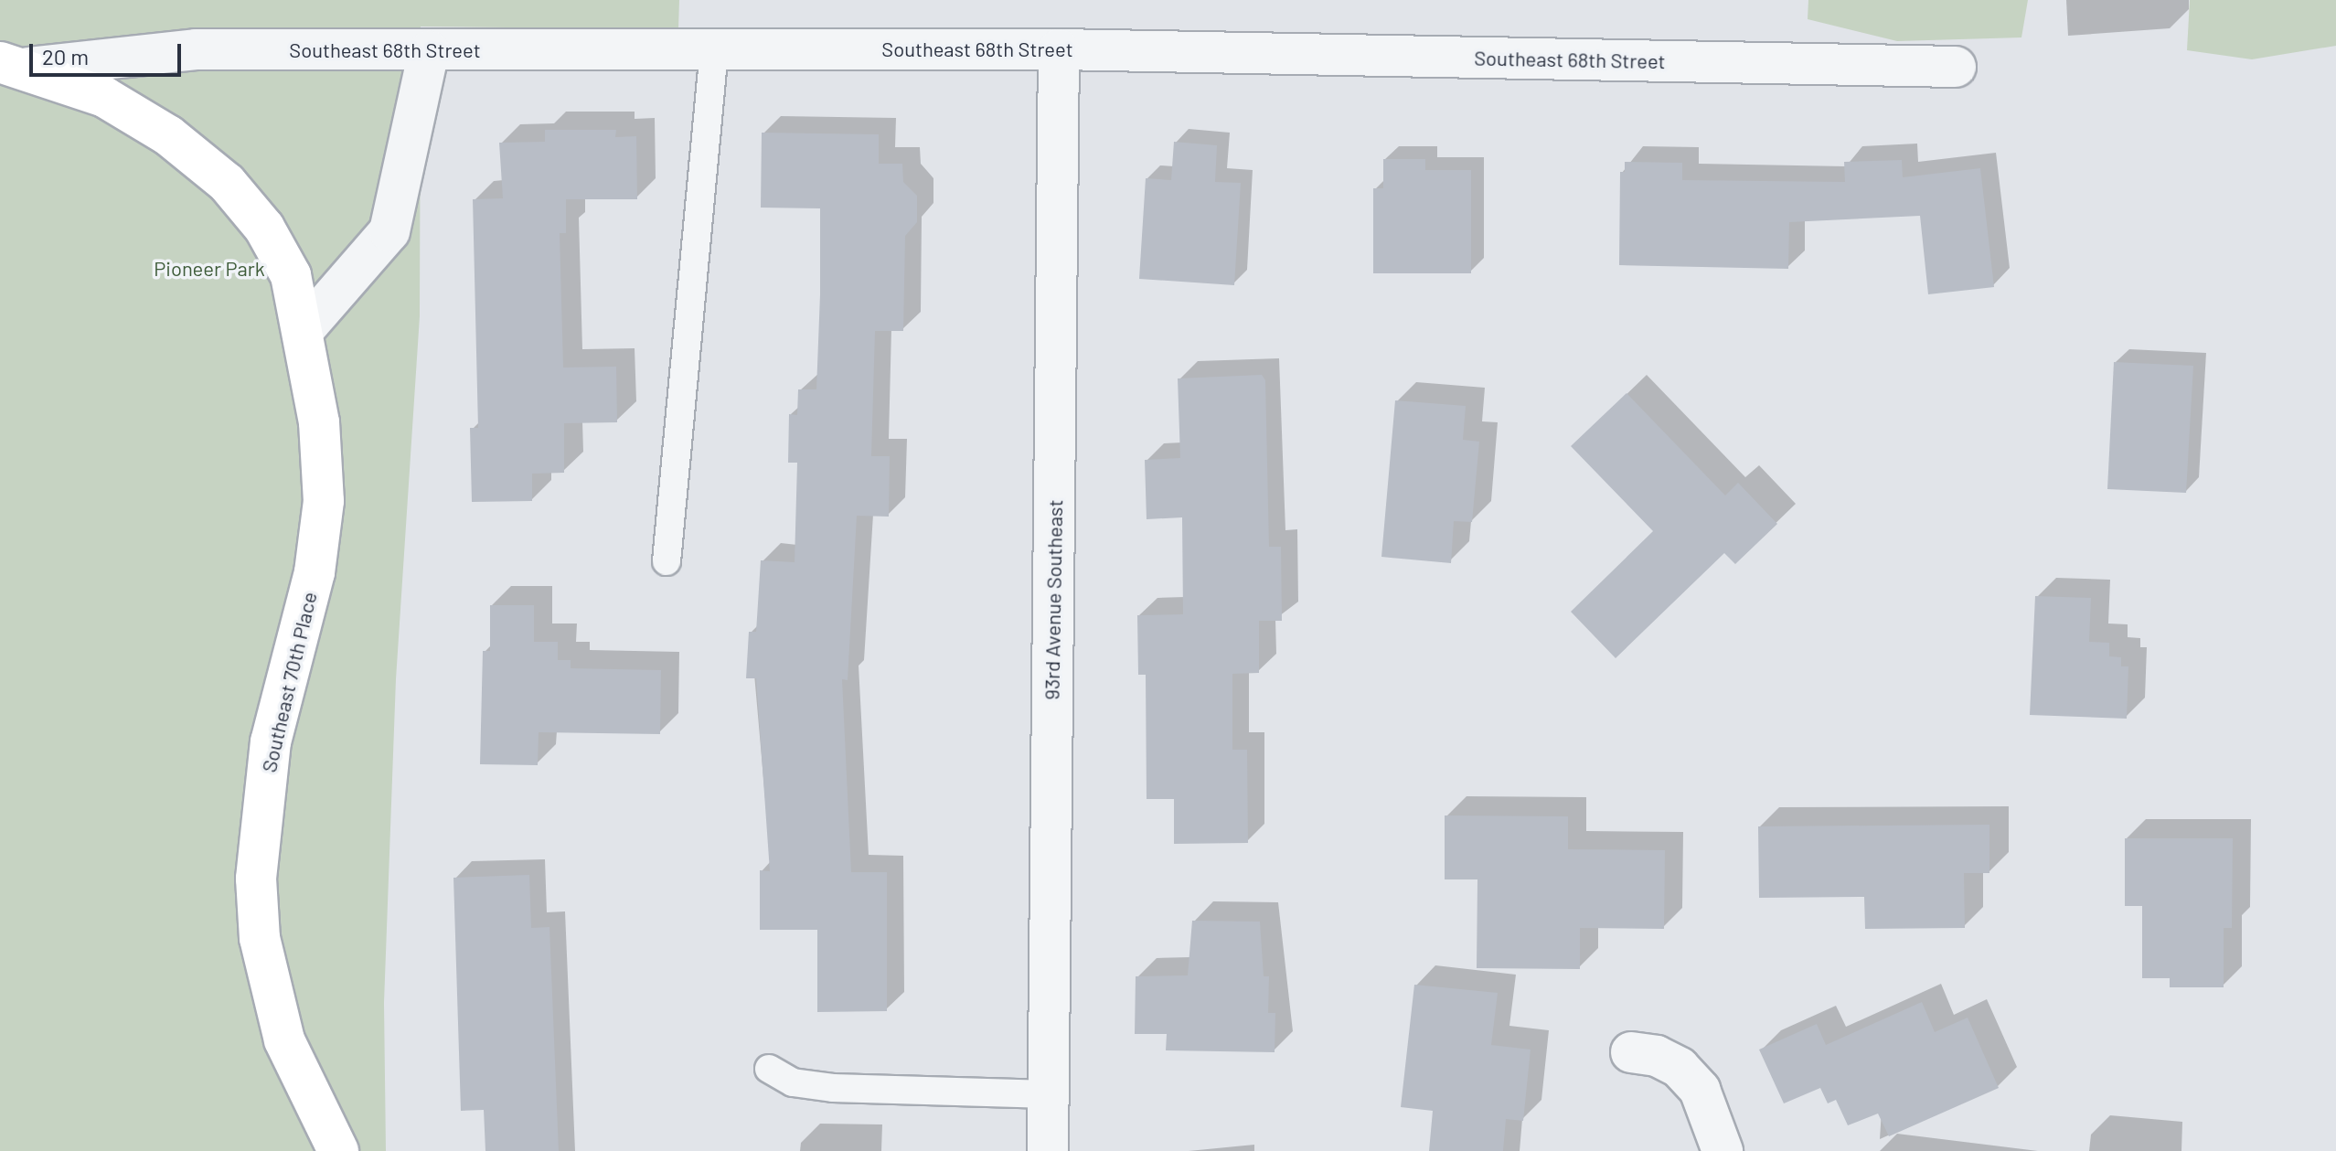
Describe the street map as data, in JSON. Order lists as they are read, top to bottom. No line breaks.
{"streets":{"street":["Southeast 68th Street","93rd Avenue Southeast","Southeast 70th Place"]},"crossings":[["Southeast 68th Street","93rd Avenue Southeast"],["Southeast 68th Street","Southeast 70th Place"]],"parks":["Pioneer Park"],"scale_bar":"20 m"}
